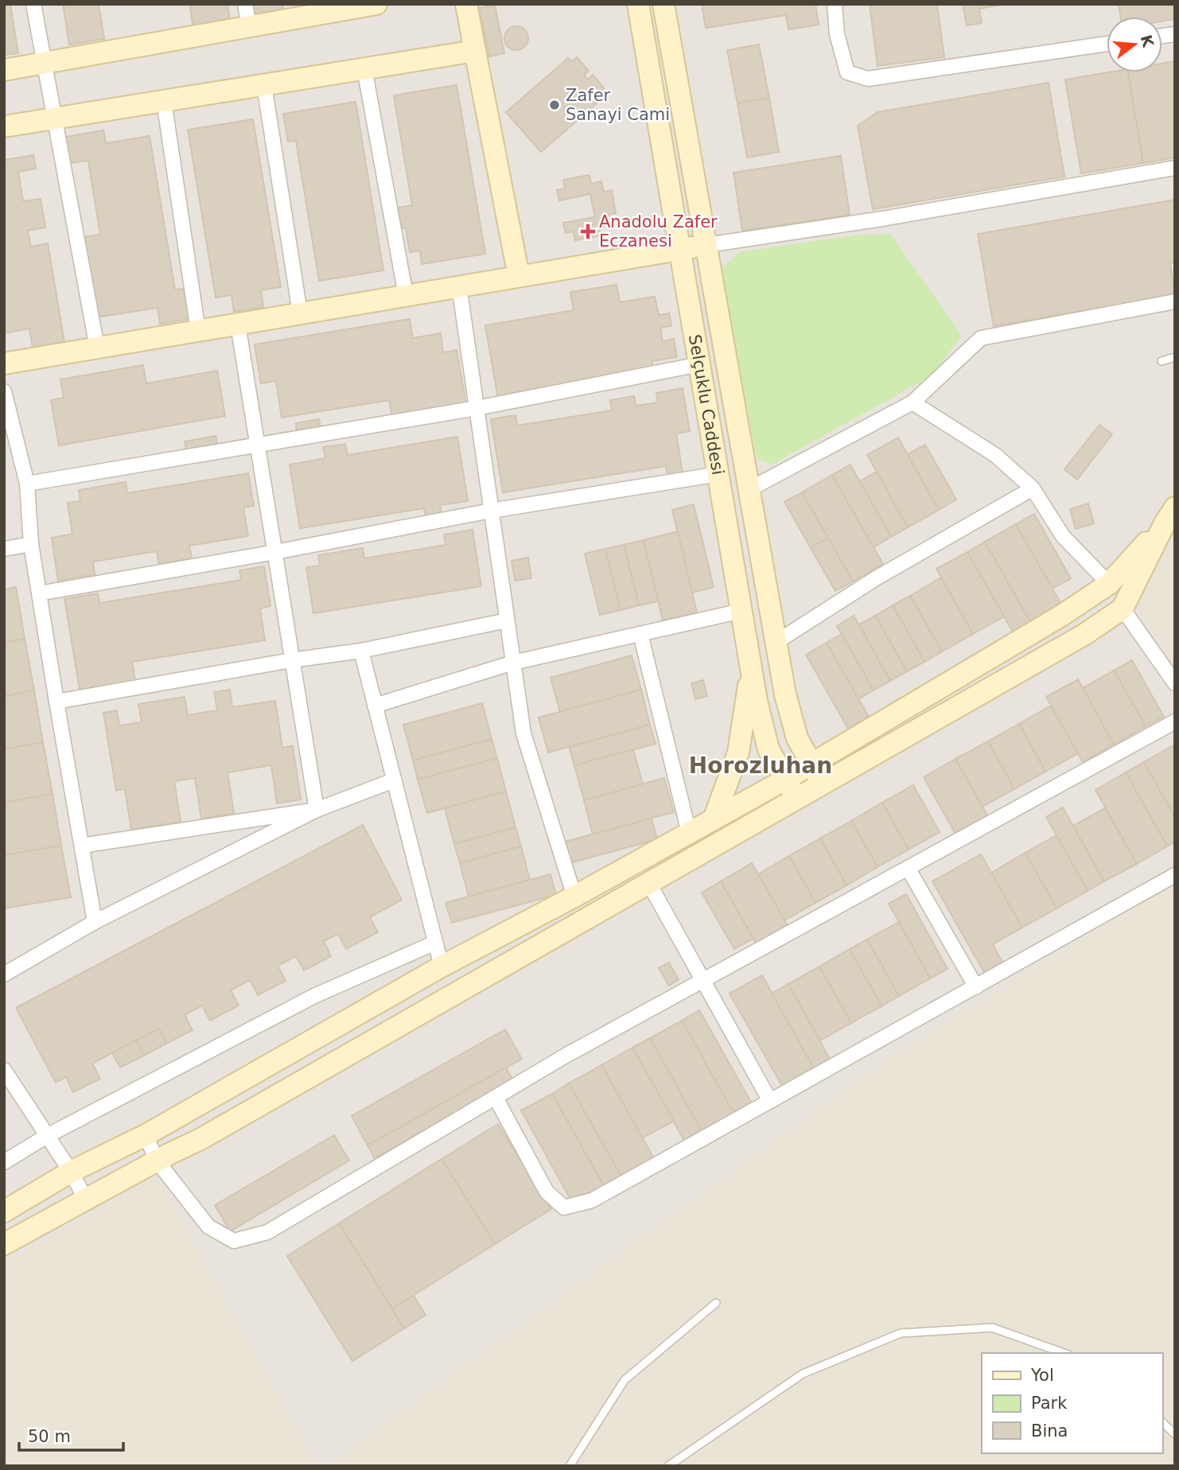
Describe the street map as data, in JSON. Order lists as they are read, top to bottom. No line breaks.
{"streets":{"street":["Selçuklu Caddesi"]},"districts":["Horozluhan"],"places":{"other":["Zafer Sanayi Cami"],"health":["Anadolu Zafer Eczanesi"]},"legend":["Yol","Park","Bina"],"scale_bar":"50 m","north":"right"}
